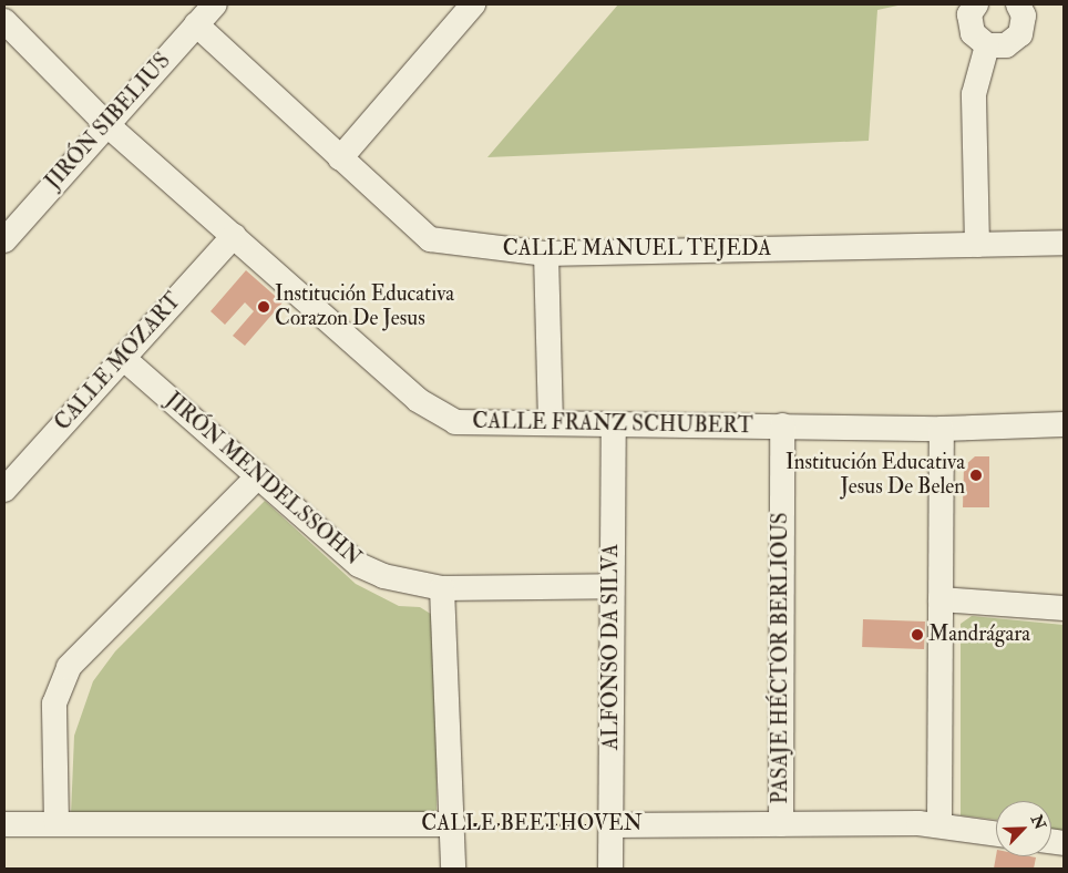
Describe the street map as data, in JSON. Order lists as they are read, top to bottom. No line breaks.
{"streets":{"street":["JIRÓN SIBELIUS","CALLE MANUEL TEJEDA","CALLE MOZART","CALLE FRANZ SCHUBERT","JIRÓN MENDELSSOHN","ALFONSO DA SILVA","PASAJE HÉCTOR BERLIOUS","CALLE BEETHOVEN"]},"crossings":[["JIRÓN SIBELIUS","CALLE MANUEL TEJEDA"],["JIRÓN SIBELIUS","CALLE FRANZ SCHUBERT"],["CALLE MOZART","CALLE FRANZ SCHUBERT"],["CALLE MOZART","JIRÓN MENDELSSOHN"],["CALLE FRANZ SCHUBERT","ALFONSO DA SILVA"],["CALLE FRANZ SCHUBERT","PASAJE HÉCTOR BERLIOUS"],["JIRÓN MENDELSSOHN","ALFONSO DA SILVA"],["ALFONSO DA SILVA","CALLE BEETHOVEN"],["PASAJE HÉCTOR BERLIOUS","CALLE BEETHOVEN"]],"places":["Institución Educativa Corazon De Jesus","Institución Educativa Jesus De Belen","Mandrágara"],"north":"top right"}
